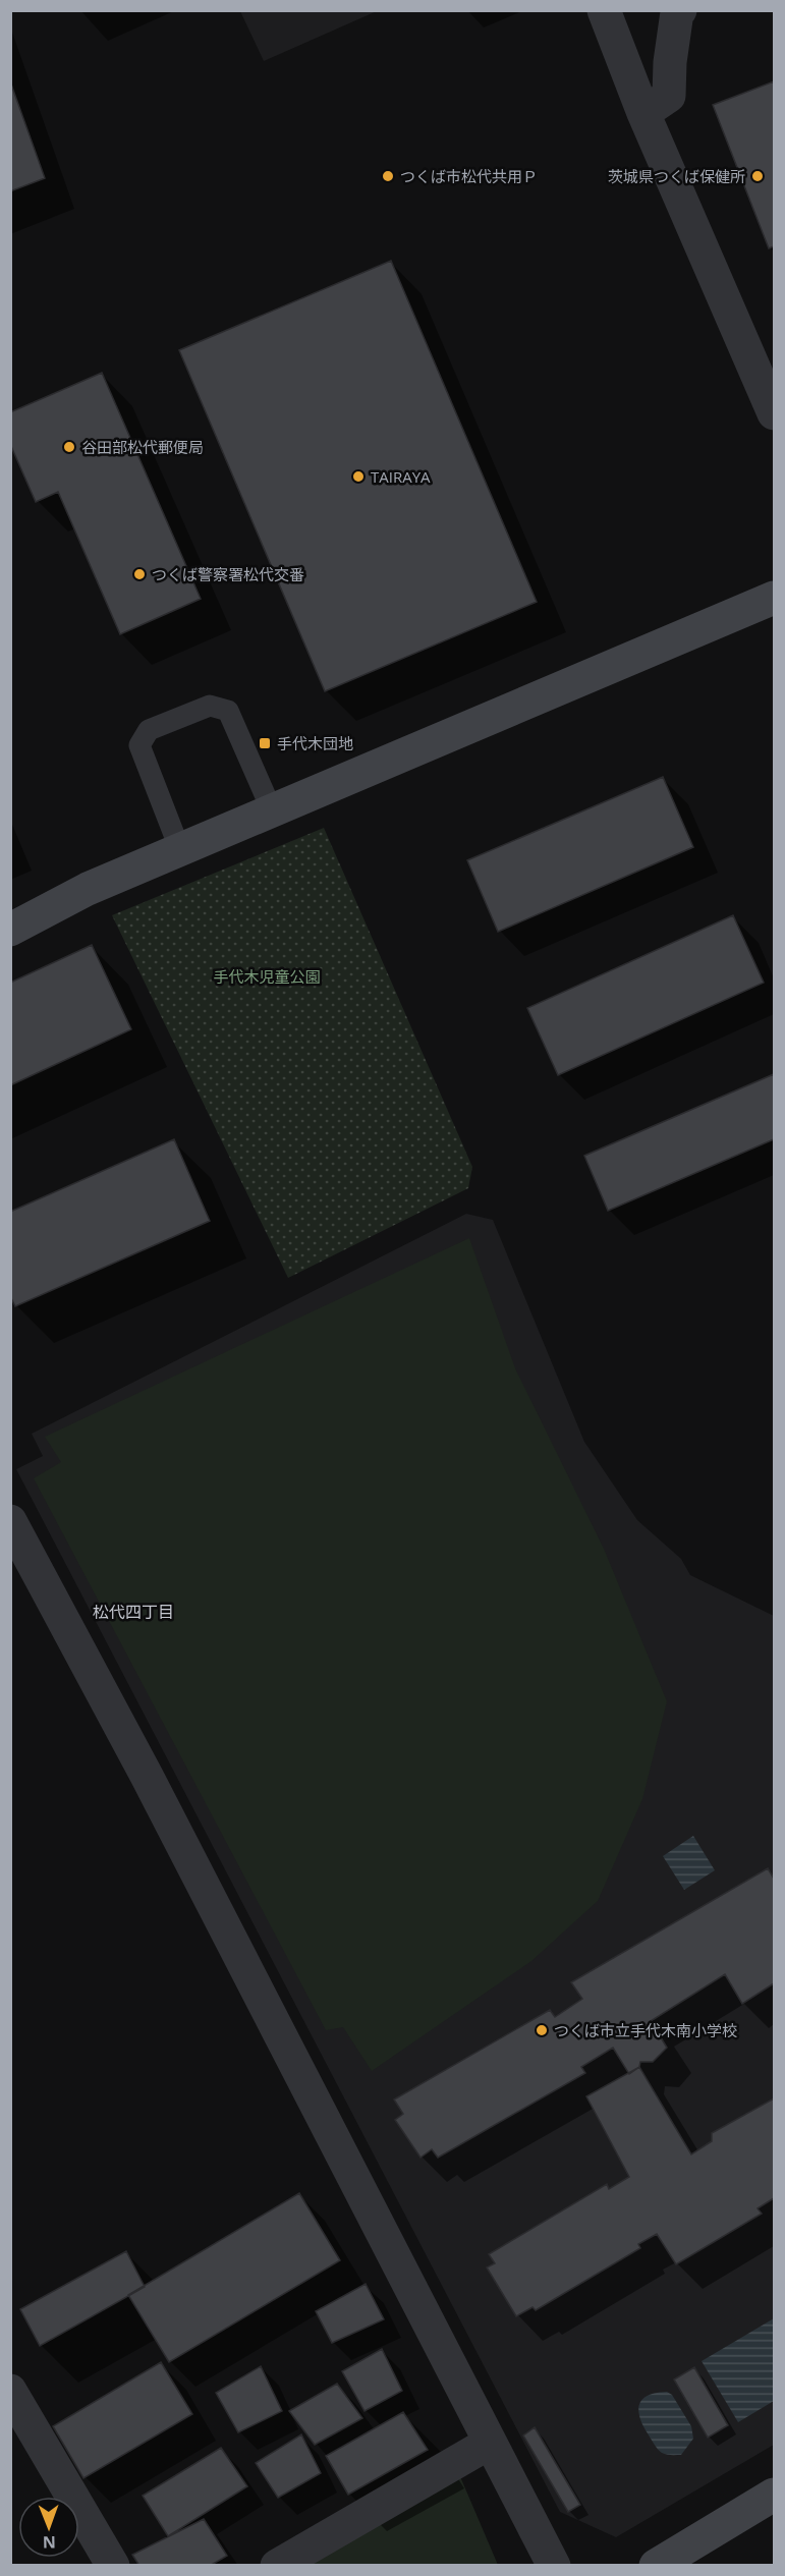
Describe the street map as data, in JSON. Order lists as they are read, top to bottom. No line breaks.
{"districts":["松代四丁目"],"parks":["手代木児童公園"],"places":{"other":["つくば市松代共用Ｐ","茨城県つくば保健所","谷田部松代郵便局","TAIRAYA","つくば警察署松代交番","つくば市立手代木南小学校"],"transit":["手代木団地"]},"north":"bottom"}
